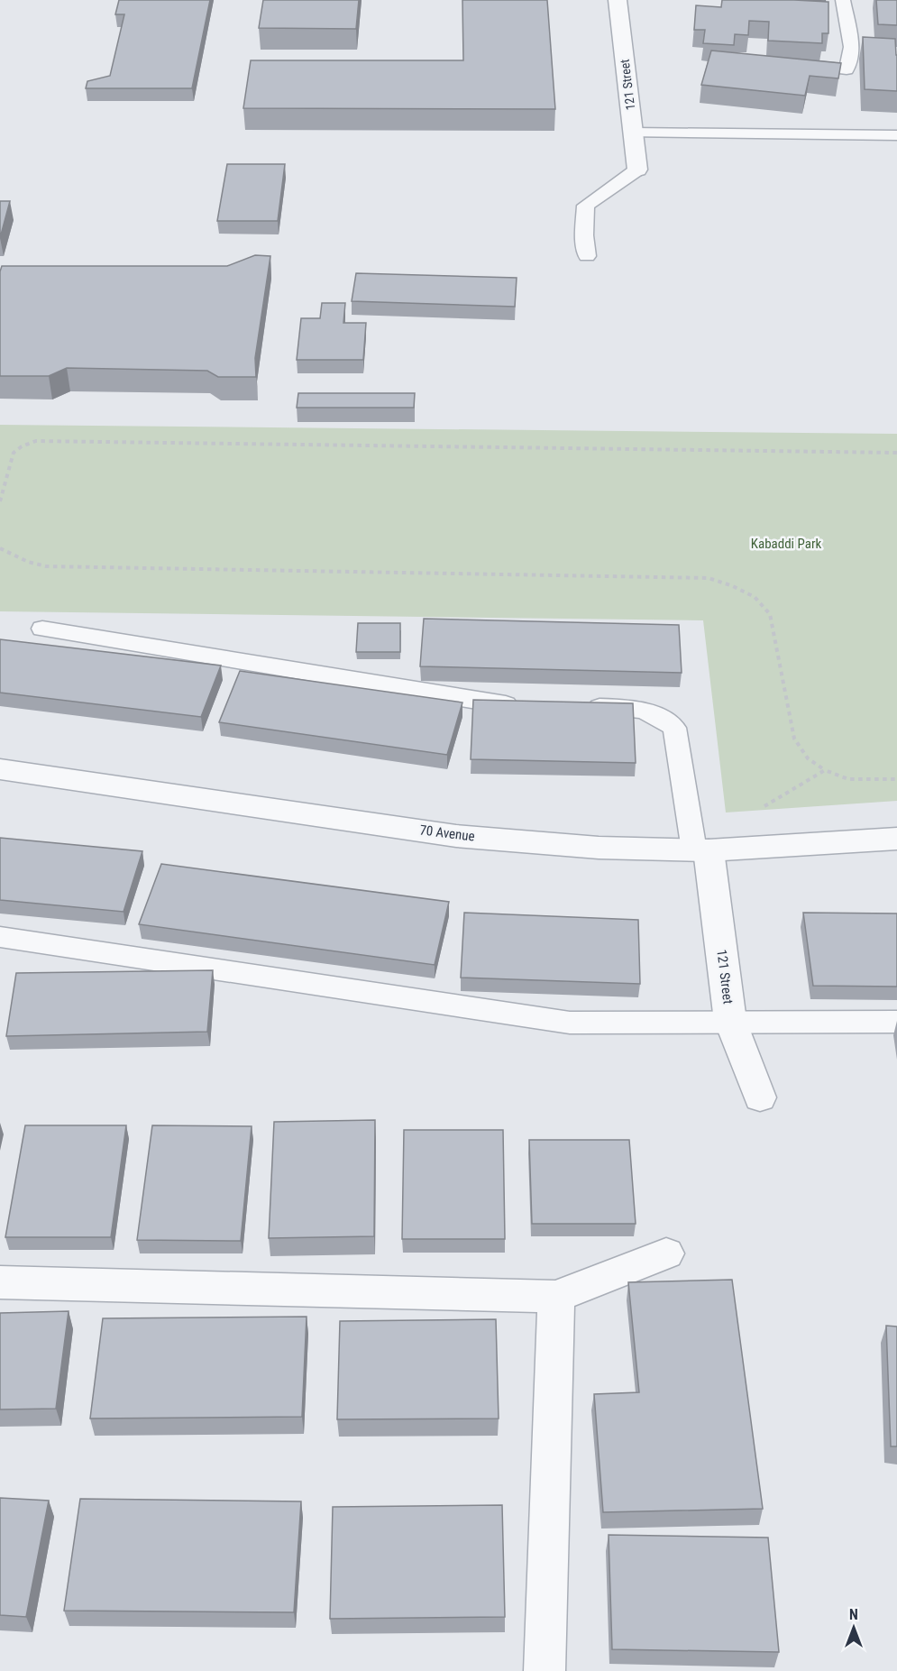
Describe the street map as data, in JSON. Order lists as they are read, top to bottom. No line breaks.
{"streets":{"street":["121 Street","70 Avenue"]},"crossings":[["121 Street","70 Avenue"]],"parks":["Kabaddi Park"],"north":"top"}
